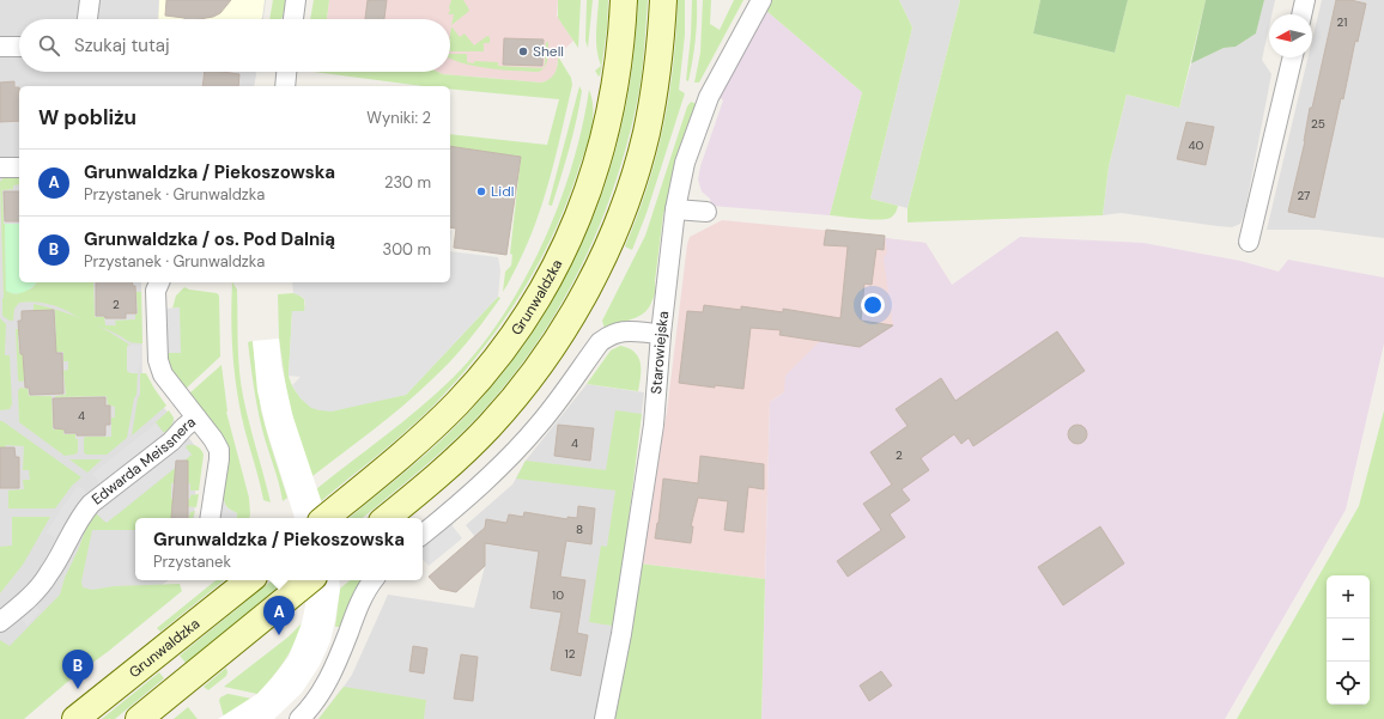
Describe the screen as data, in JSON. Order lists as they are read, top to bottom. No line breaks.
{"streets":{"main road":["Grunwaldzka"],"street":["Starowiejska","Edwarda Meissnera"]},"places":["Shell","Lidl"],"house_numbers":["21","25","40","27","2","4","4","2","8","10","12"],"north":"left","page":{"search":"Szukaj tutaj","heading":["W pobliżu","Wyniki: 2"],"list":[{"mark":"A","name":"Grunwaldzka / Piekoszowska","note":"Przystanek · Grunwaldzka","value":"230 m"},{"mark":"B","name":"Grunwaldzka / os. Pod Dalnią","note":"Przystanek · Grunwaldzka","value":"300 m"}],"popup":["Grunwaldzka / Piekoszowska","Przystanek"],"map_buttons":["+","−"],"pins":["A","B"]}}
